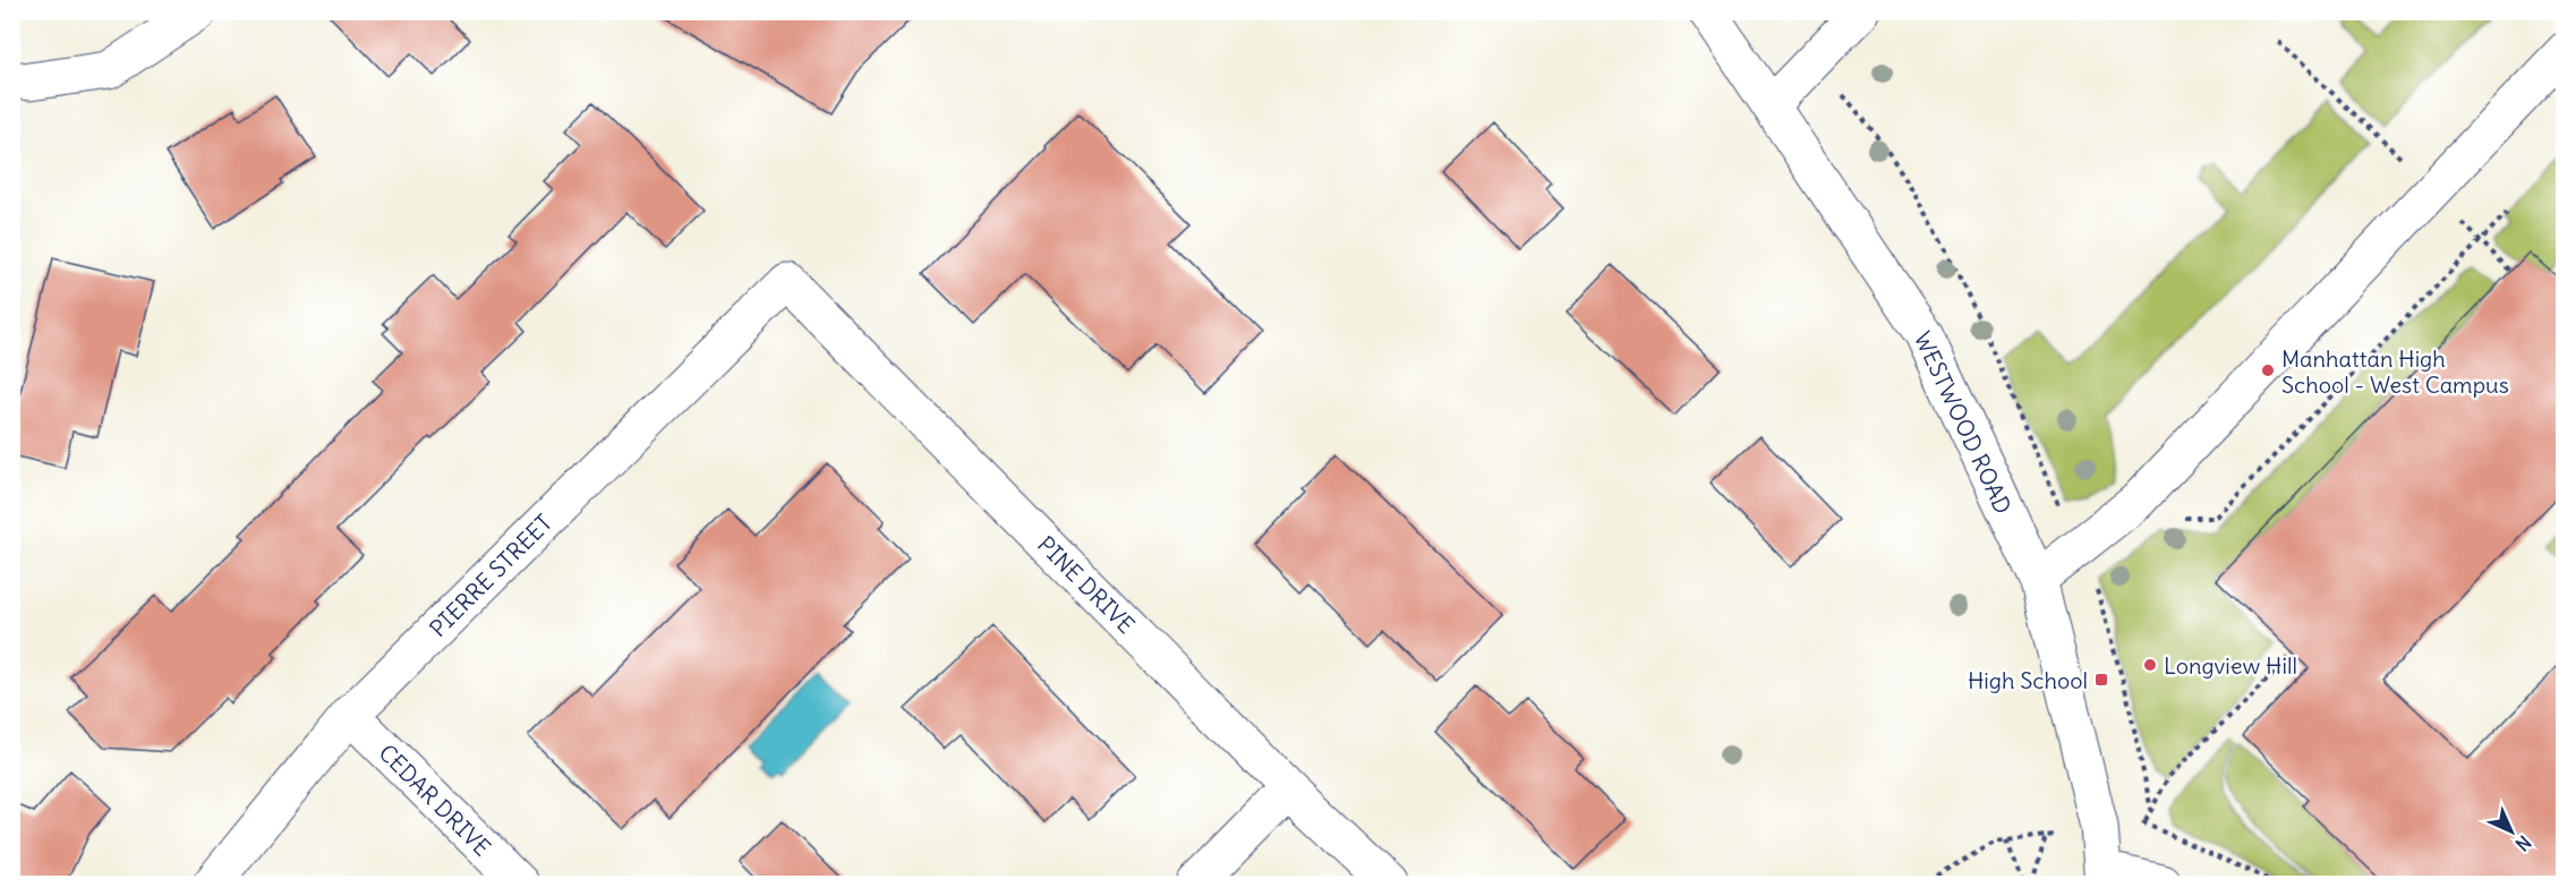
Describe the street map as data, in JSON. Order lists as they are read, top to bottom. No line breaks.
{"streets":{"street":["WESTWOOD ROAD","PIERRE STREET","PINE DRIVE","CEDAR DRIVE"]},"crossings":[["PIERRE STREET","PINE DRIVE"],["PIERRE STREET","CEDAR DRIVE"]],"places":{"other":["Manhattan High School - West Campus","Longview Hill"],"transit":["High School"]},"north":"bottom right"}
